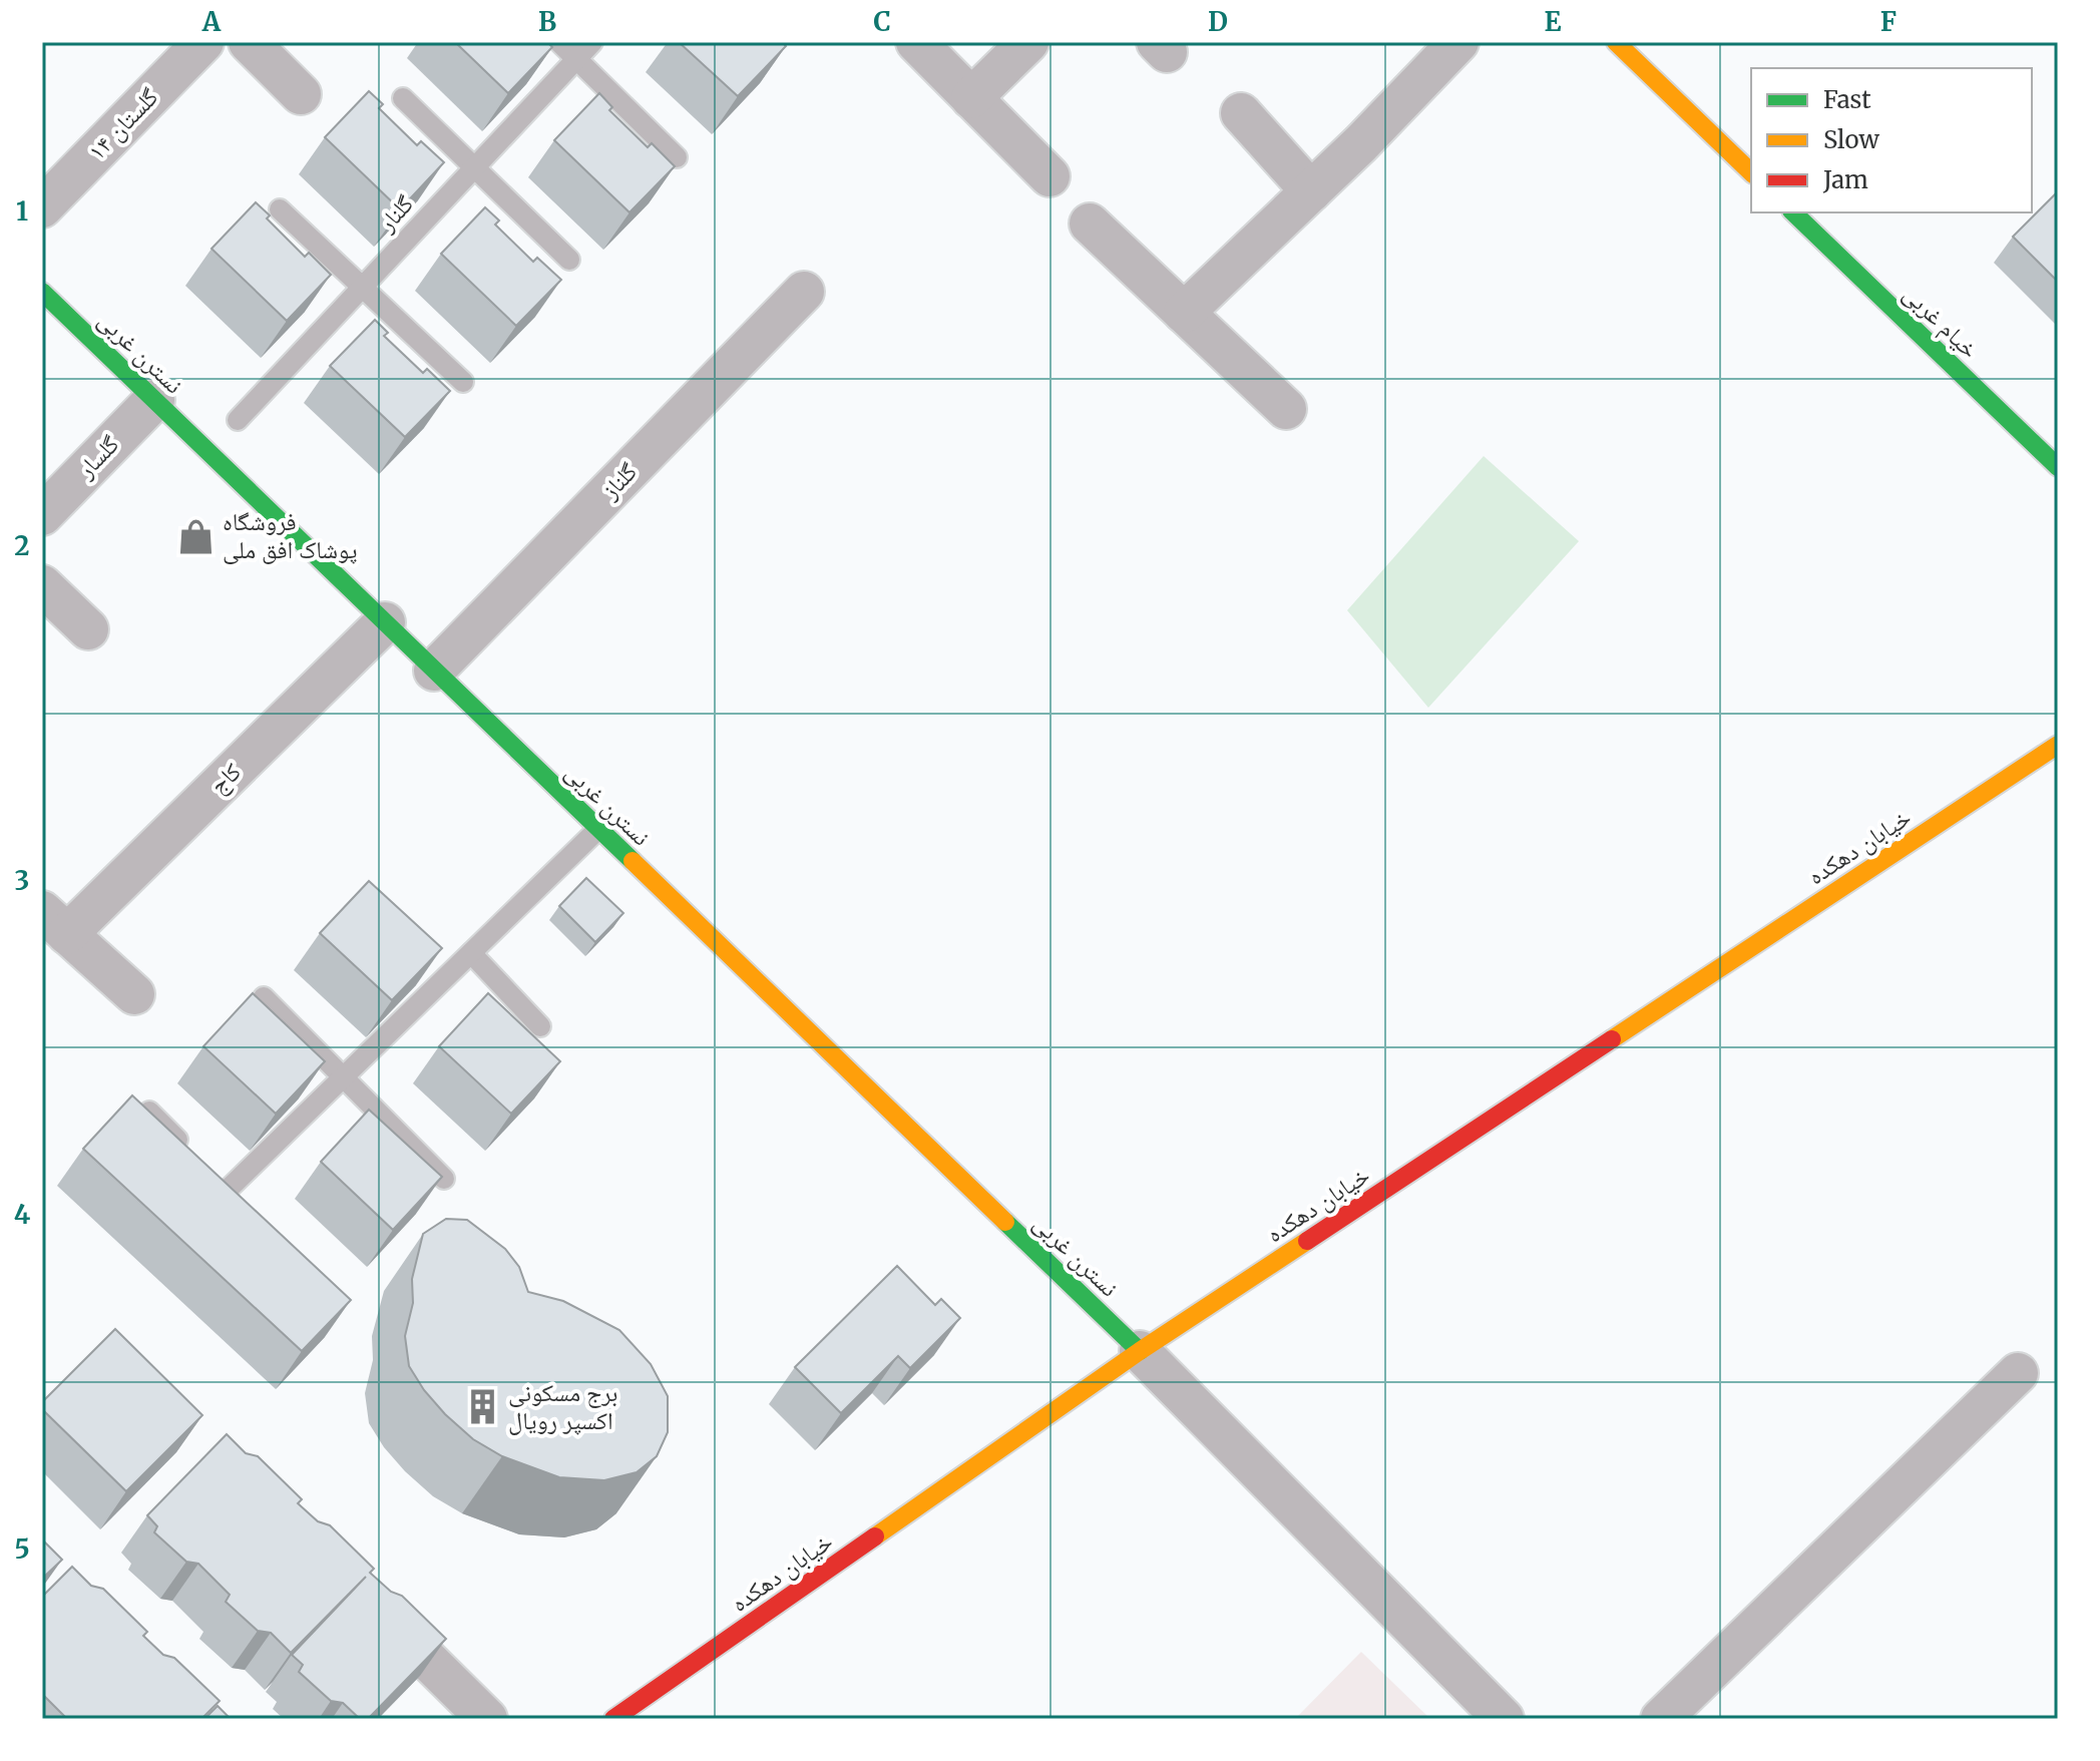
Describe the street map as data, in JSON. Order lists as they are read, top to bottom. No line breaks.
{"streets":{"street":["گلستان ۱۴","خیام غربی","نسترن غربی","گلسار","گلناز","کاج","خیابان دهکده"],"lane":["گلنار"]},"crossings":[["نسترن غربی","گلسار"],["نسترن غربی","گلناز"],["نسترن غربی","کاج"],["نسترن غربی","خیابان دهکده"]],"places":{"shop":["فروشگاه پوشاک افق ملی"],"building":["برج مسکونی اکسپر رویال"]},"legend":["Fast","Slow","Jam"],"grid":{"columns":["A","B","C","D","E","F"],"rows":["1","2","3","4","5"]}}
